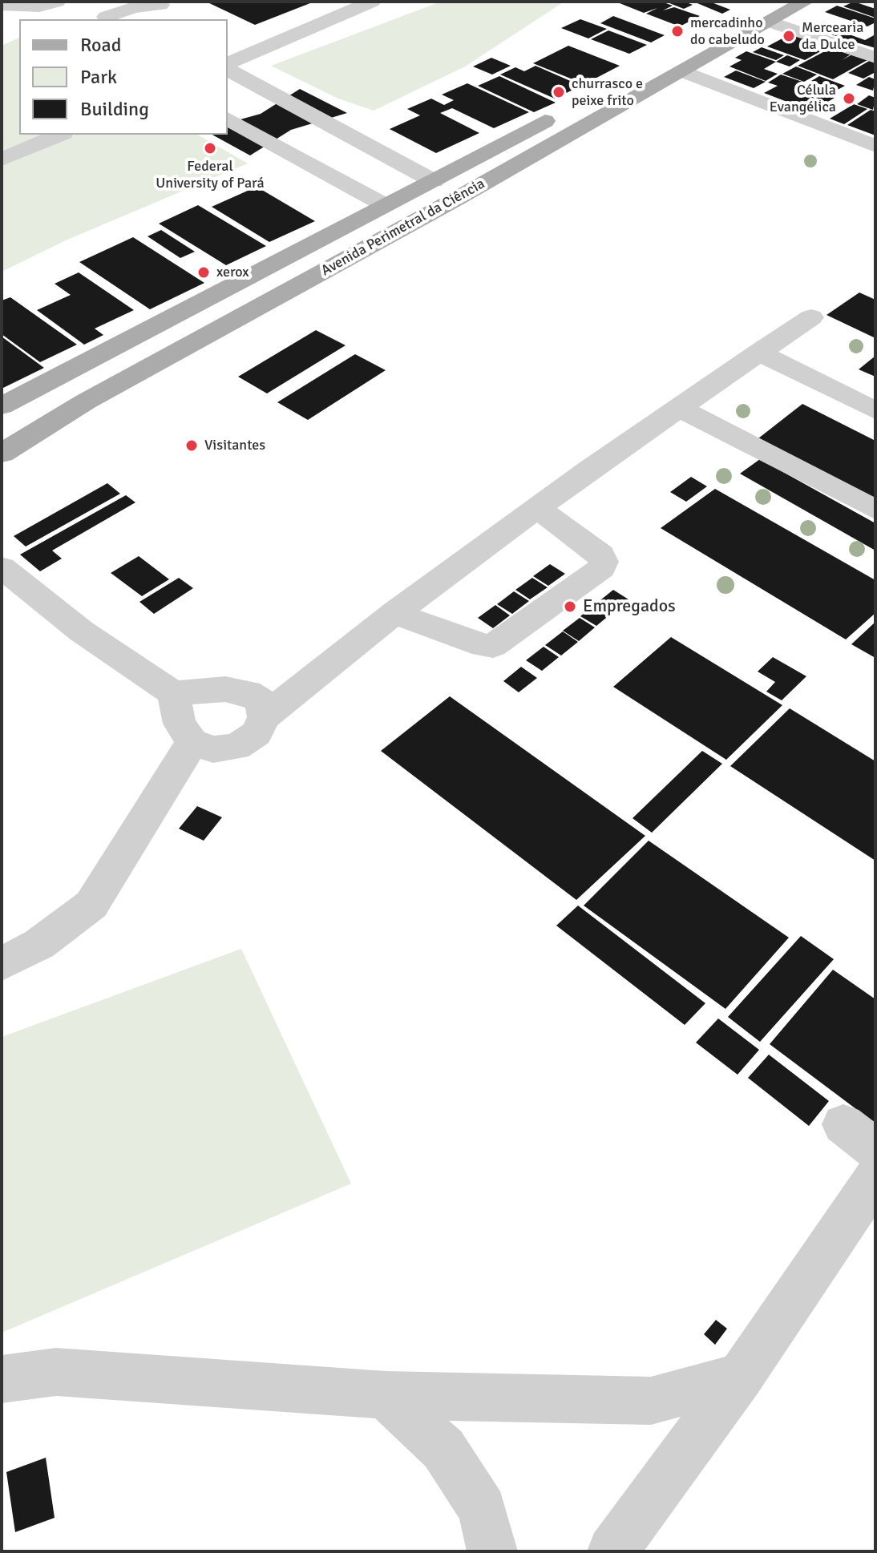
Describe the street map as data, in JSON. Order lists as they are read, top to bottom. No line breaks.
{"streets":{"main road":["Avenida Perimetral da Ciência"]},"places":["mercadinho do cabeludo","Mercearia da Dulce","churrasco e peixe frito","Célula Evangélica","Federal University of Pará","xerox","Visitantes","Empregados"],"legend":["Road","Park","Building"]}
